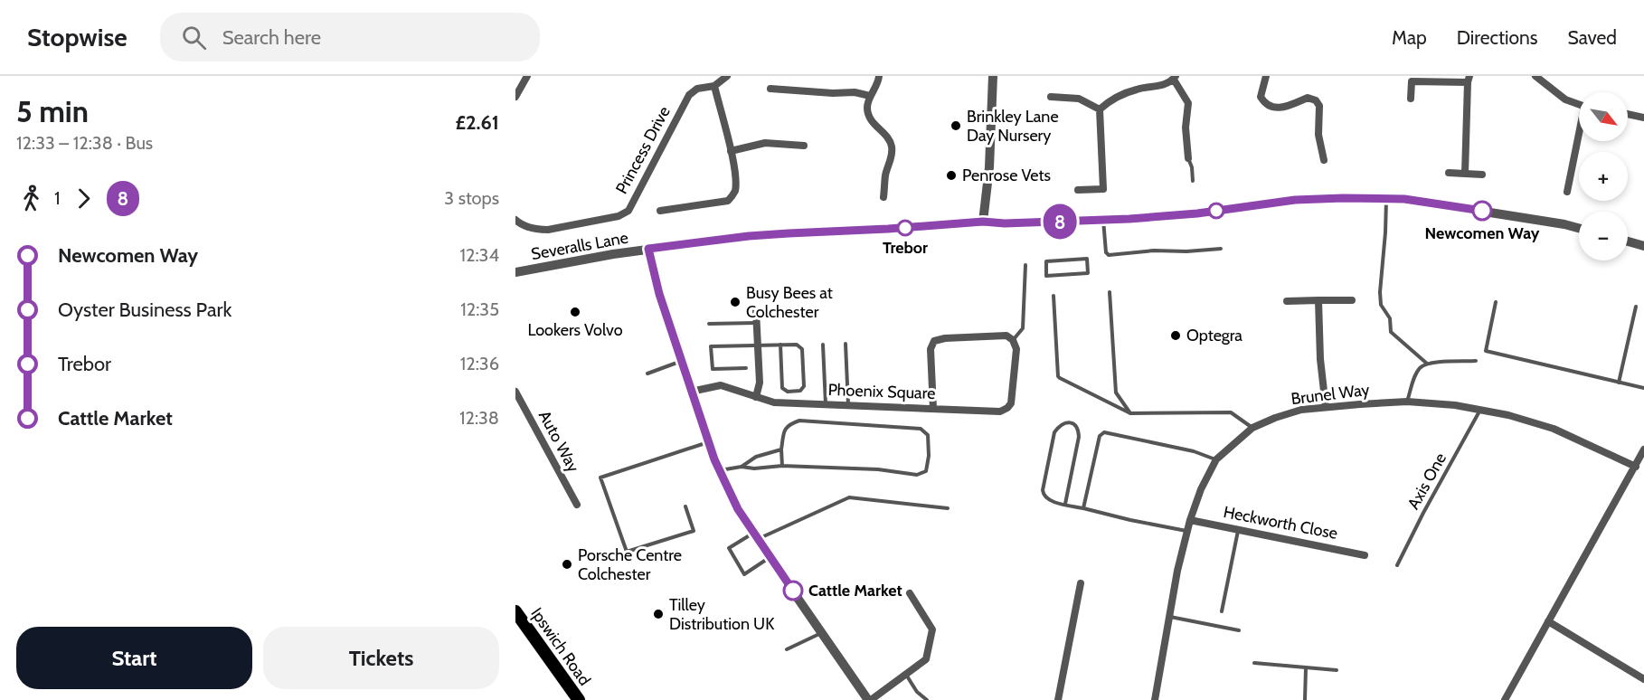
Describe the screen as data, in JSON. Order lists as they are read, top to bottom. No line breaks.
{"streets":{"main road":["Ipswich Road"],"street":["Princess Drive","Severalls Lane","Phoenix Square","Brunel Way","Auto Way","Heckworth Close"],"lane":["Axis One"]},"crossings":[["Brunel Way","Axis One"],["Brunel Way","Heckworth Close"]],"places":["Brinkley Lane Day Nursery","Penrose Vets","Newcomen Way","Trebor","Busy Bees at Colchester","Lookers Volvo","Optegra","Porsche Centre Colchester","Cattle Market","Tilley Distribution UK"],"lines":["bus line 8"],"north":"bottom right","page":{"header":"Stopwise","search":"Search here","nav":["Map","Directions","Saved"],"heading":["5 min","12:33 – 12:38 · Bus","£2.61"],"on_map":"8","map_buttons":["+","−"],"legs":["1","8","3 stops"],"list":[{"name":"Newcomen Way","value":"12:34"},{"name":"Oyster Business Park","value":"12:35"},{"name":"Trebor","value":"12:36"},{"name":"Cattle Market","value":"12:38"}],"buttons":["Start","Tickets"]}}
